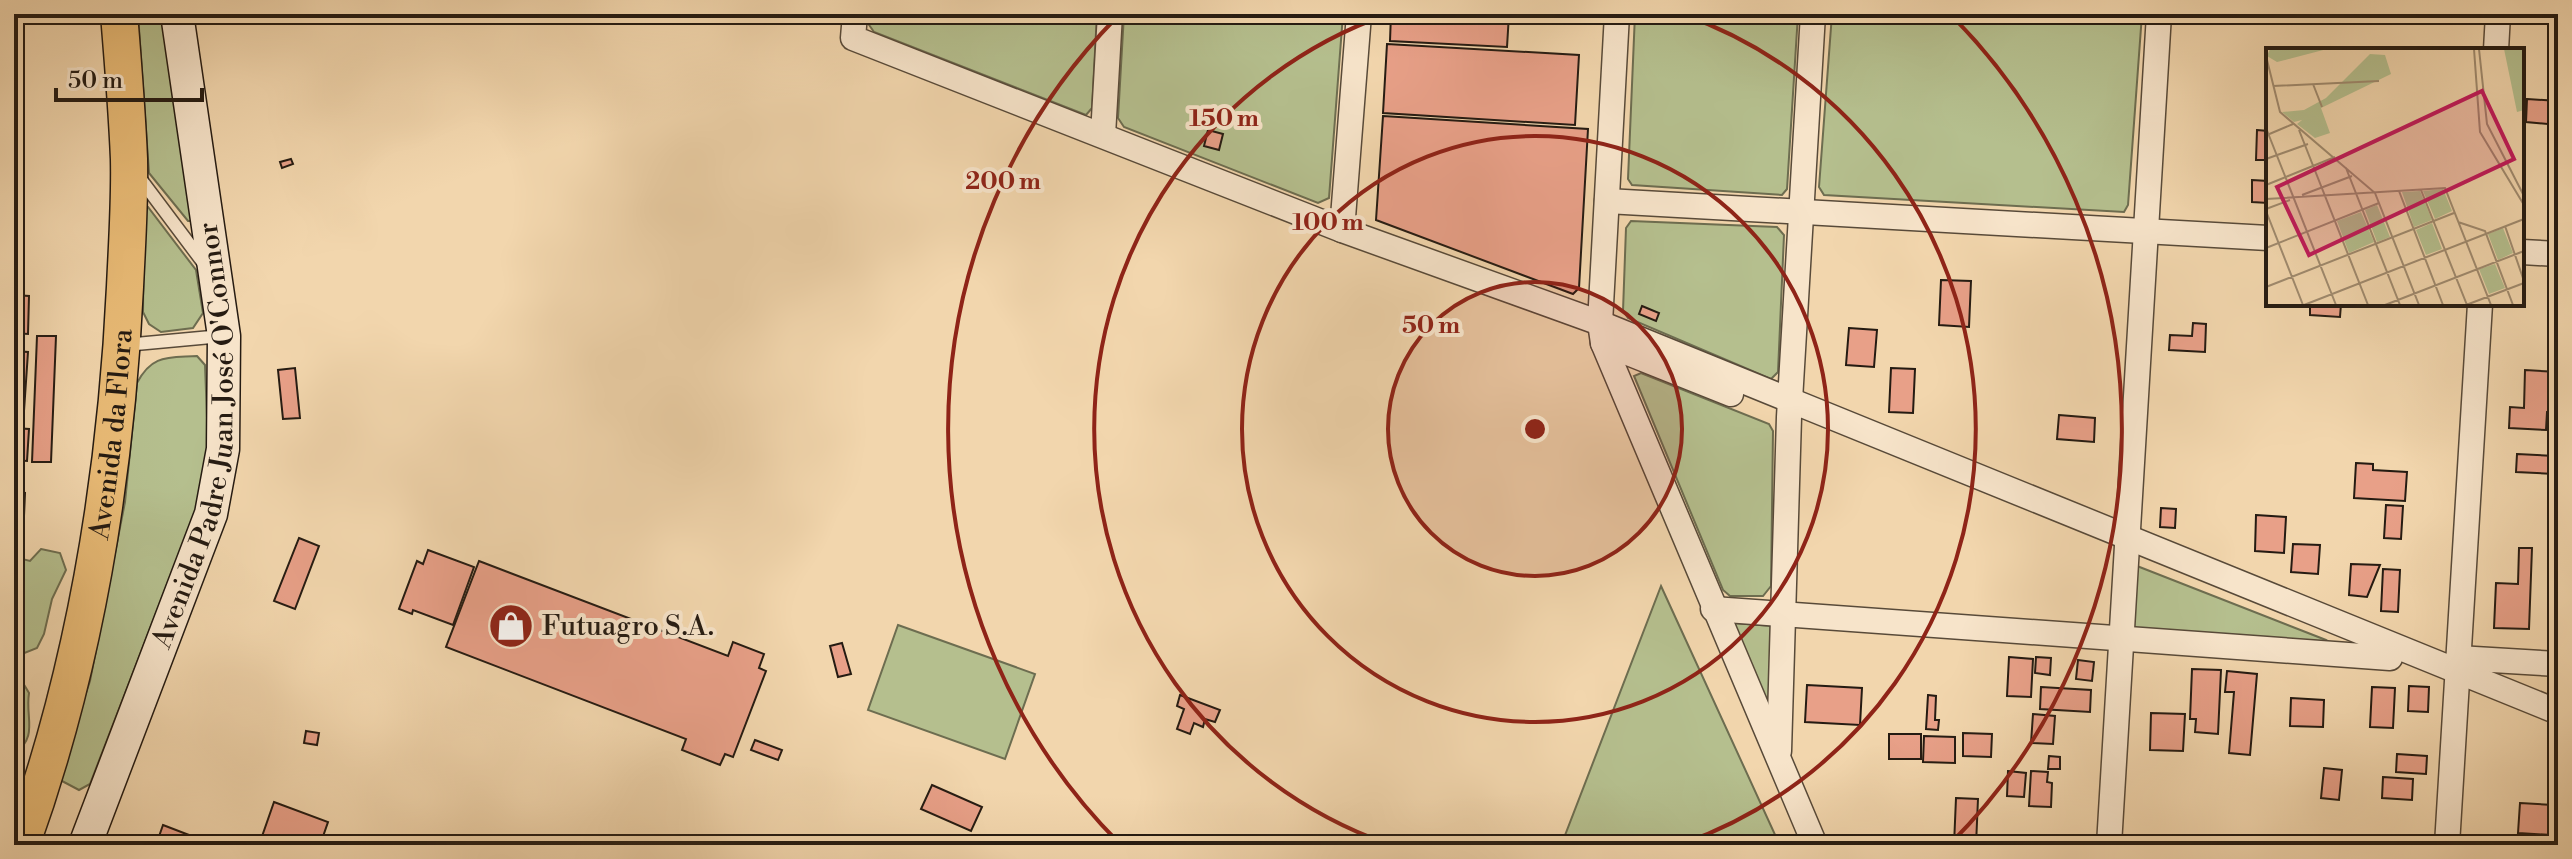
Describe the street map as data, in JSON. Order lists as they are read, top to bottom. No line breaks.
{"streets":{"main road":["Avenida da Flora"],"street":["Avenida Padre Juan José O'Connor"]},"places":{"shop":["Futuagro S.A."]},"scale_bar":"50 m","rings":["150 m","200 m","100 m","50 m"]}
